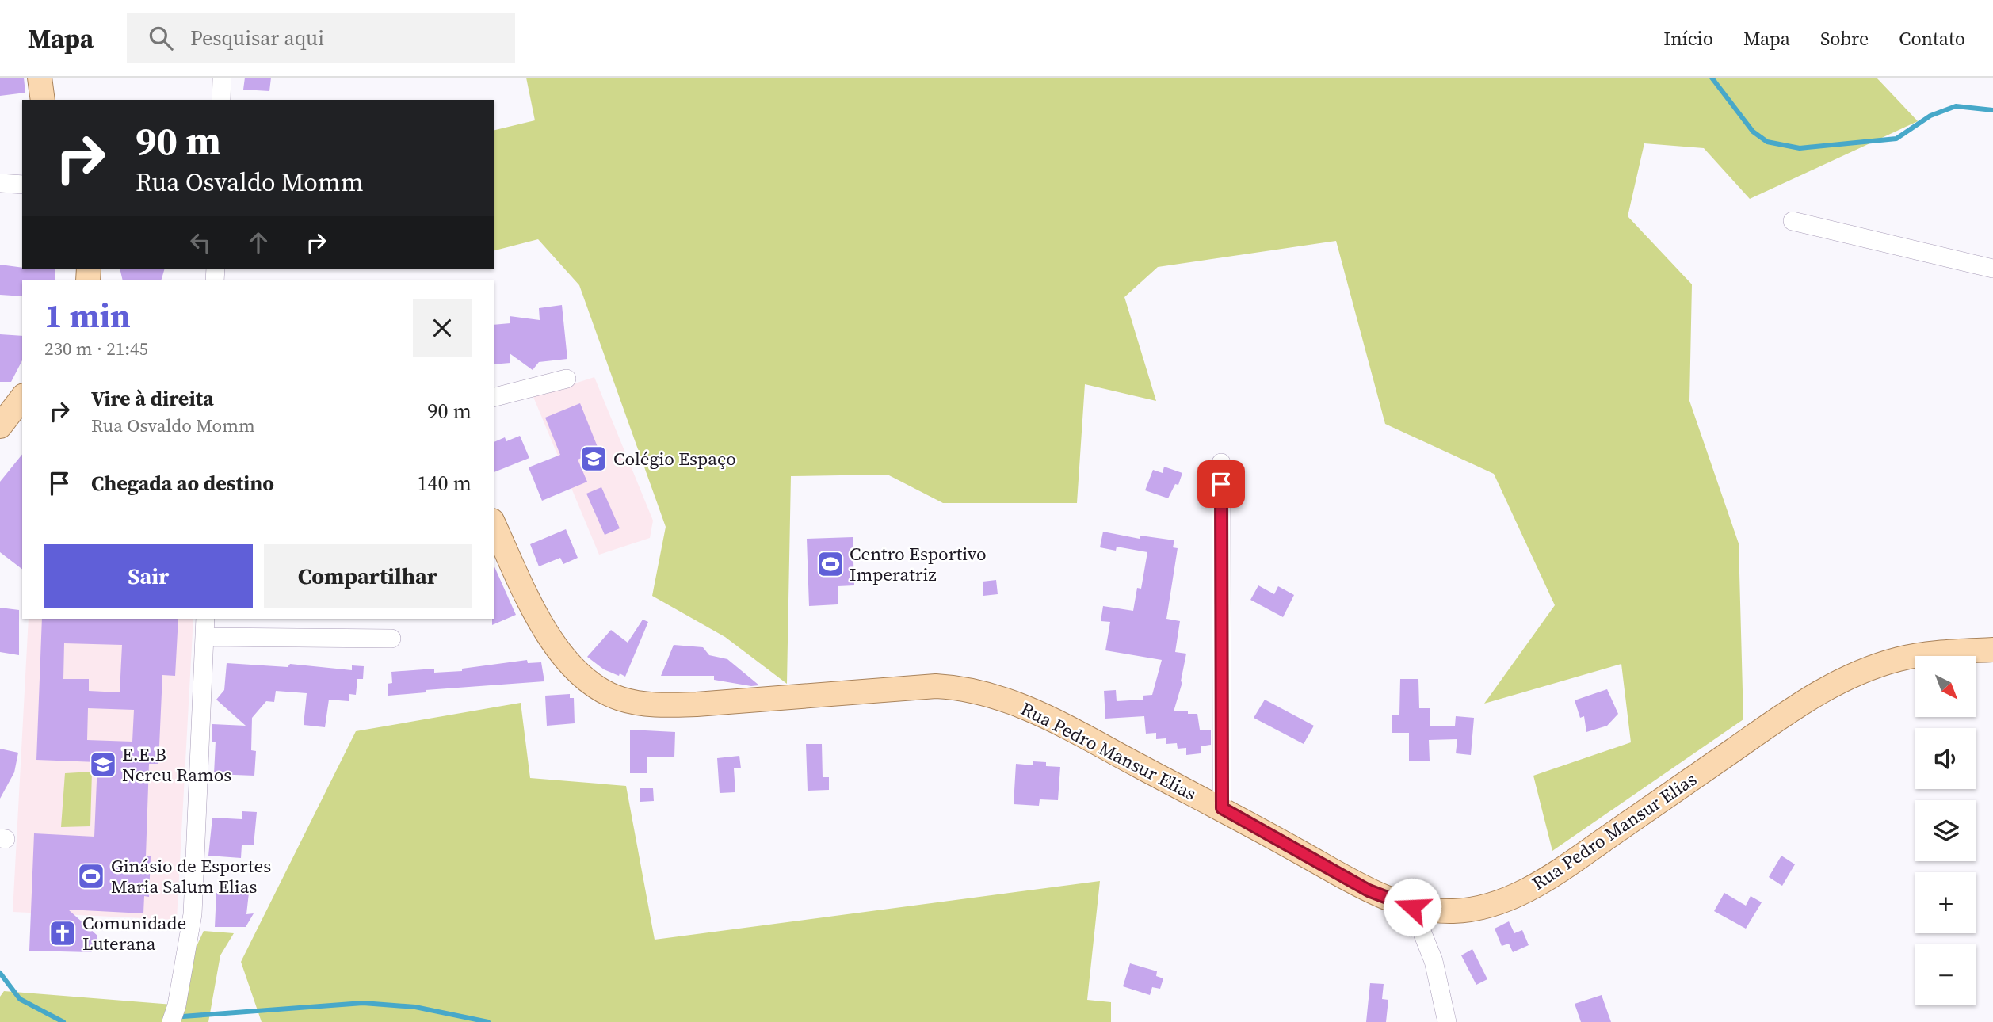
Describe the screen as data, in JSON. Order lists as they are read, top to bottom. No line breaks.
{"streets":{"main road":["Rua Pedro Mansur Elias"]},"places":{"school or university":["Colégio Espaço","E.E.B Nereu Ramos"],"sports":["Centro Esportivo Imperatriz","Ginásio de Esportes Maria Salum Elias"],"church":["Comunidade Luterana"]},"north":"bottom right","page":{"header":"Mapa","search":"Pesquisar aqui","nav":["Início","Mapa","Sobre","Contato"],"turn":["90 m","Rua Osvaldo Momm"],"heading":["1 min","230 m · 21:45"],"list":[{"name":"Vire à direita","note":"Rua Osvaldo Momm","value":"90 m"},{"name":"Chegada ao destino","value":"140 m"}],"buttons":["Sair","Compartilhar"],"map_buttons":["+","−"]}}
